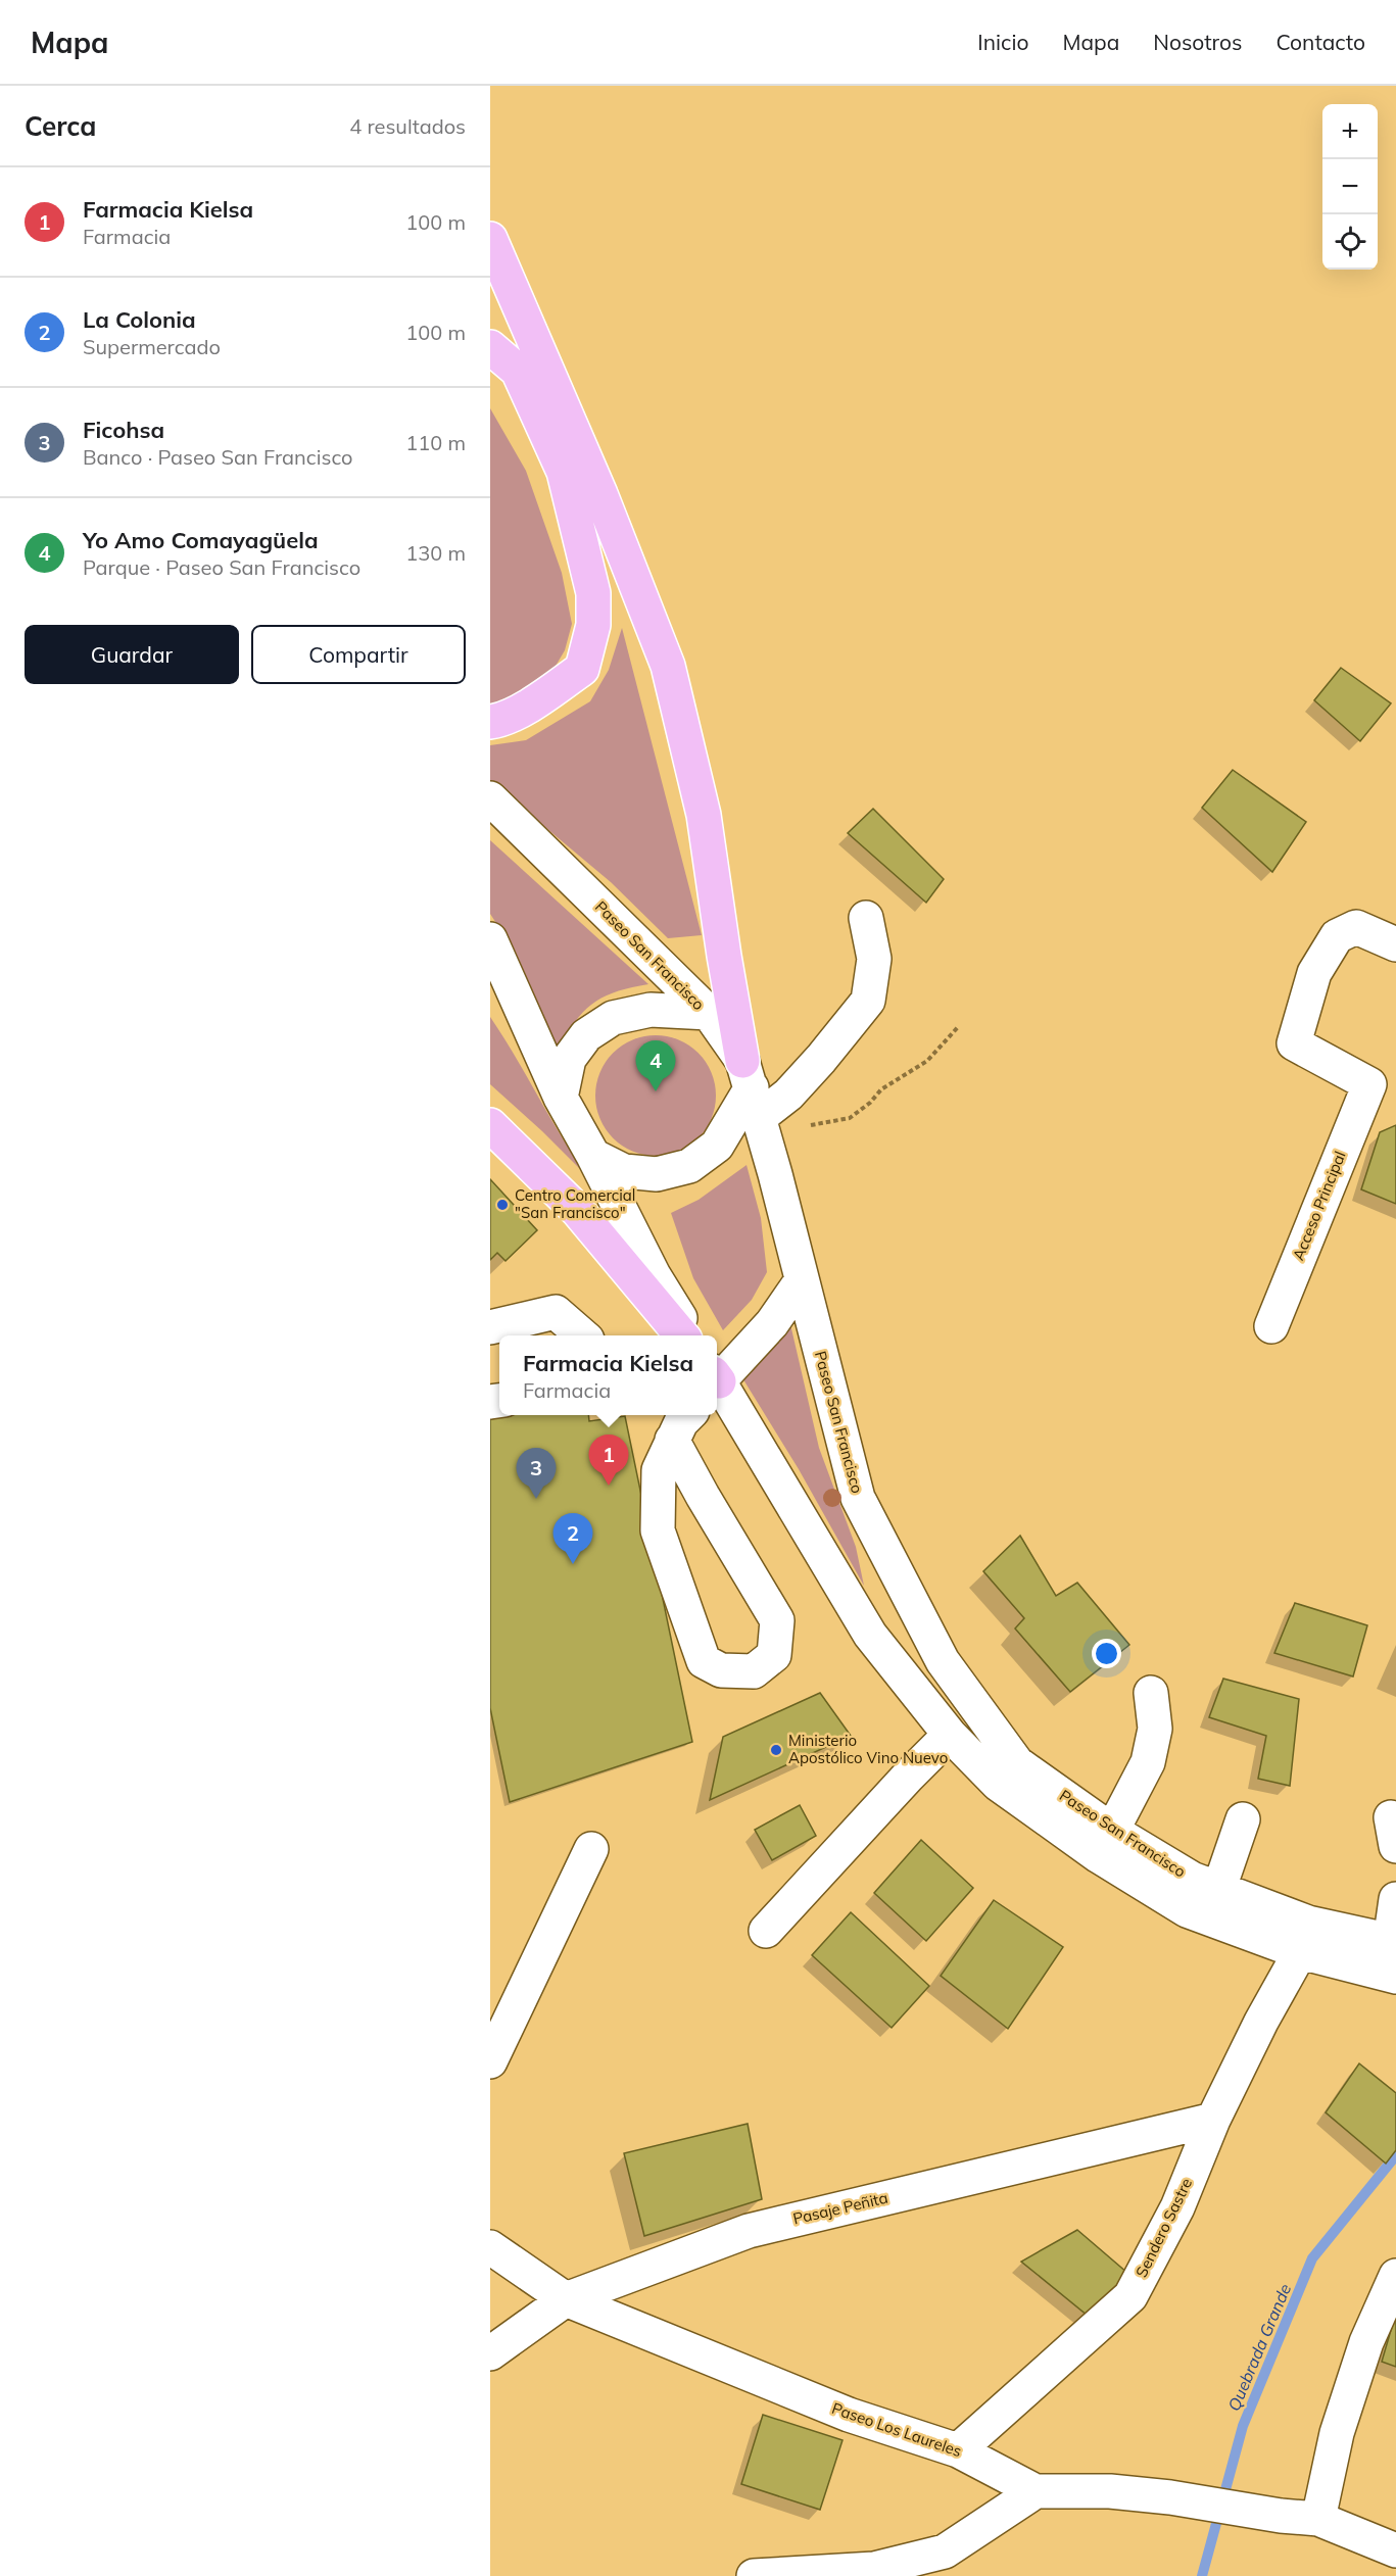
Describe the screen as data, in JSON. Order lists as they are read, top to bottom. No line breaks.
{"streets":{"street":["Paseo San Francisco","Acceso Principal","Pasaje Peñita","Sendero Sastre","Paseo Los Laureles"]},"crossings":[["Paseo San Francisco","Sendero Sastre"],["Pasaje Peñita","Sendero Sastre"],["Pasaje Peñita","Paseo Los Laureles"],["Sendero Sastre","Paseo Los Laureles"]],"water":["Quebrada Grande"],"places":["Centro Comercial \"San Francisco\"","Ministerio Apostólico Vino Nuevo"],"page":{"header":"Mapa","nav":["Inicio","Mapa","Nosotros","Contacto"],"heading":["Cerca","4 resultados"],"map_buttons":["+","−"],"list":[{"mark":"1","name":"Farmacia Kielsa","note":"Farmacia","value":"100 m"},{"mark":"2","name":"La Colonia","note":"Supermercado","value":"100 m"},{"mark":"3","name":"Ficohsa","note":"Banco · Paseo San Francisco","value":"110 m"},{"mark":"4","name":"Yo Amo Comayagüela","note":"Parque · Paseo San Francisco","value":"130 m"}],"buttons":["Guardar","Compartir"],"pins":["4","1","3","2"],"popup":["Farmacia Kielsa","Farmacia"]}}
